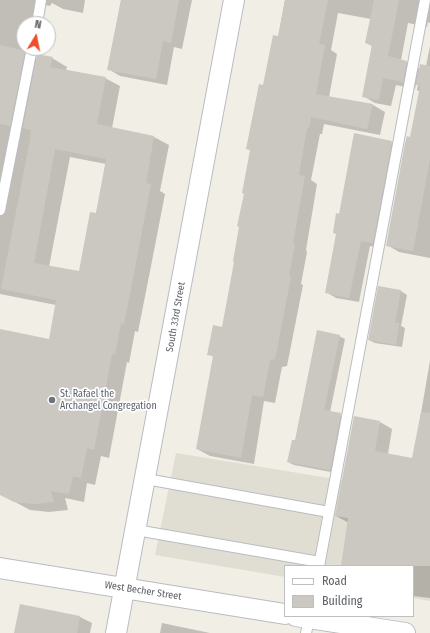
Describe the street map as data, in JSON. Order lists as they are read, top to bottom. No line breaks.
{"streets":{"street":["South 33rd Street","West Becher Street"]},"crossings":[["South 33rd Street","West Becher Street"]],"places":["St. Rafael the Archangel Congregation"],"legend":["Road","Building"],"north":"top"}
